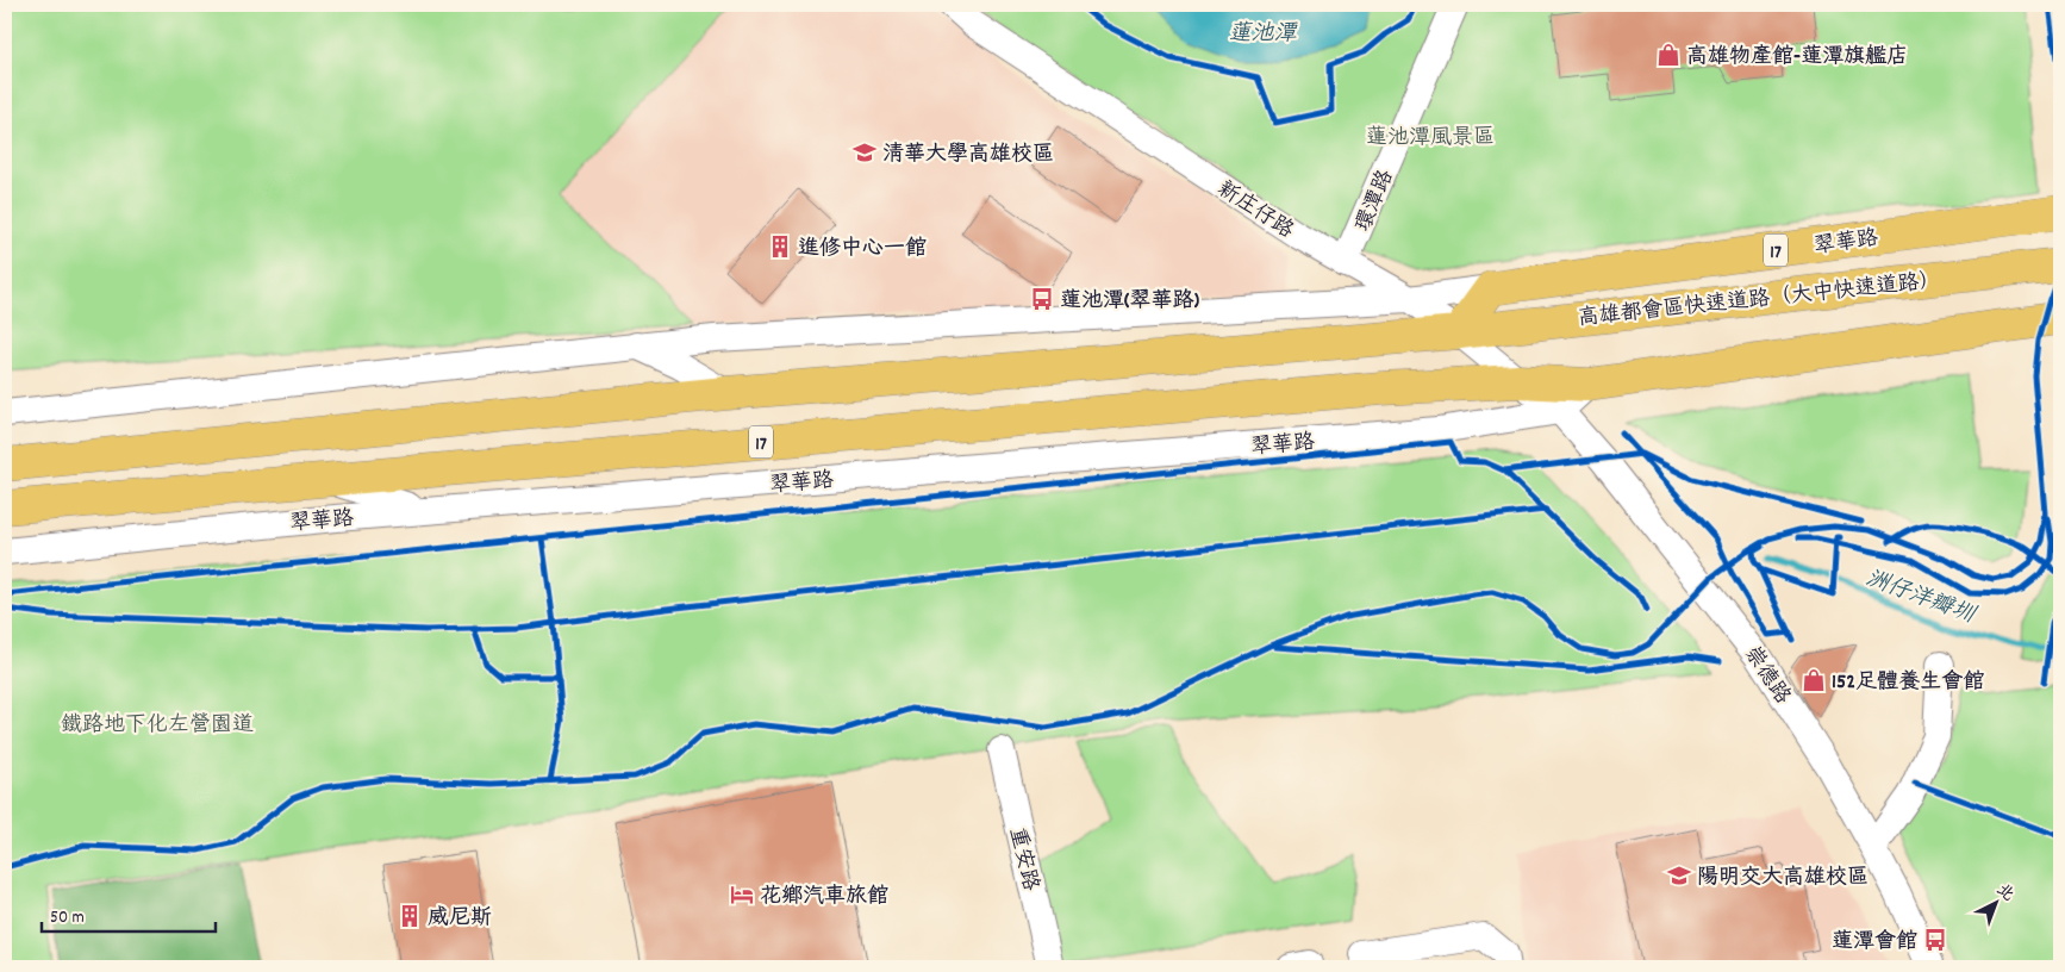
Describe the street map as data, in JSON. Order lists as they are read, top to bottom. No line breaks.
{"streets":{"main road":["翠華路","17","高雄都會區快速道路（大中快速道路）"],"street":["環潭路","新庄仔路","崇德路","重安路"]},"crossings":[["環潭路","新庄仔路"],["新庄仔路","翠華路"],["新庄仔路","高雄都會區快速道路（大中快速道路）"],["新庄仔路","崇德路"],["翠華路","崇德路"]],"water":["蓮池潭","洲仔洋瓣圳"],"parks":["蓮池潭風景區","鐵路地下化左營園道"],"places":{"shop":["高雄物產館-蓮潭旗艦店","152足體養生會館"],"school or university":["清華大學高雄校區","陽明交大高雄校區"],"building":["進修中心一館","威尼斯"],"bus stop":["蓮池潭(翠華路)","蓮潭會館"],"hotel":["花鄉汽車旅館"]},"scale_bar":"50 m","north":"top right"}
